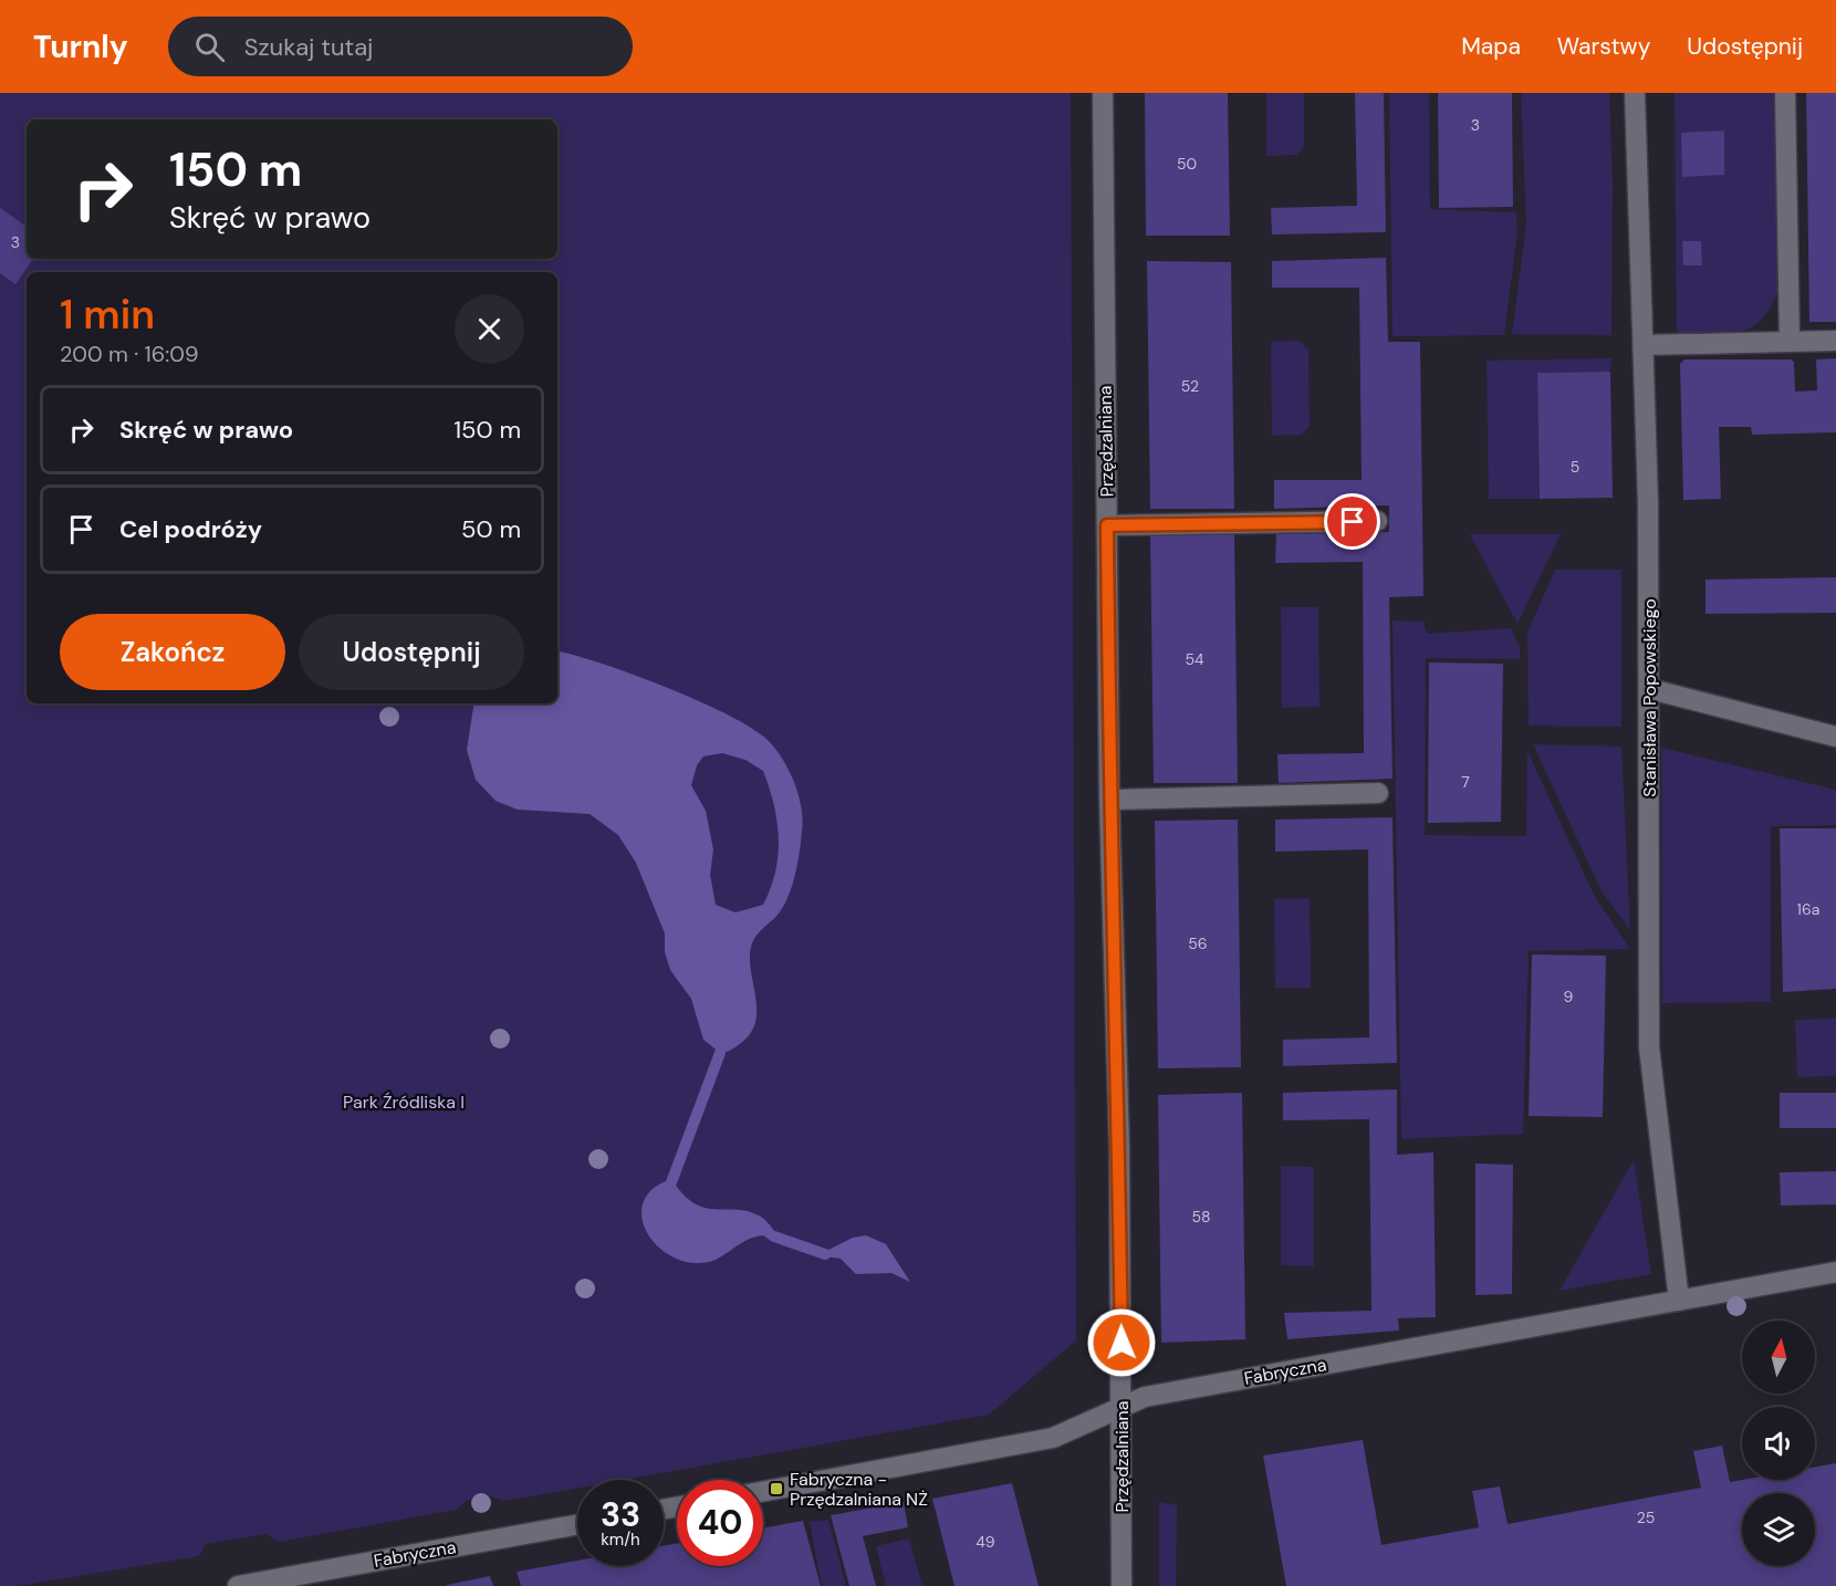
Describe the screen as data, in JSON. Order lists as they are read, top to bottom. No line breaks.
{"streets":{"street":["Przędzalniana","Stanisława Popowskiego","Fabryczna"]},"crossings":[["Przędzalniana","Fabryczna"],["Stanisława Popowskiego","Fabryczna"]],"parks":["Park Źródliska I"],"places":{"transit":["Fabryczna - Przędzalniana NŻ"]},"house_numbers":["3","50","3","52","5","54","7","16a","56","9","58","25","49"],"north":"top","page":{"header":"Turnly","search":"Szukaj tutaj","nav":["Mapa","Warstwy","Udostępnij"],"turn":["150 m","Skręć w prawo"],"heading":["1 min","200 m · 16:09"],"list":[{"name":"Skręć w prawo","value":"150 m"},{"name":"Cel podróży","value":"50 m"}],"buttons":["Zakończ","Udostępnij"],"speed":"33 km/h","limit":"40"}}
